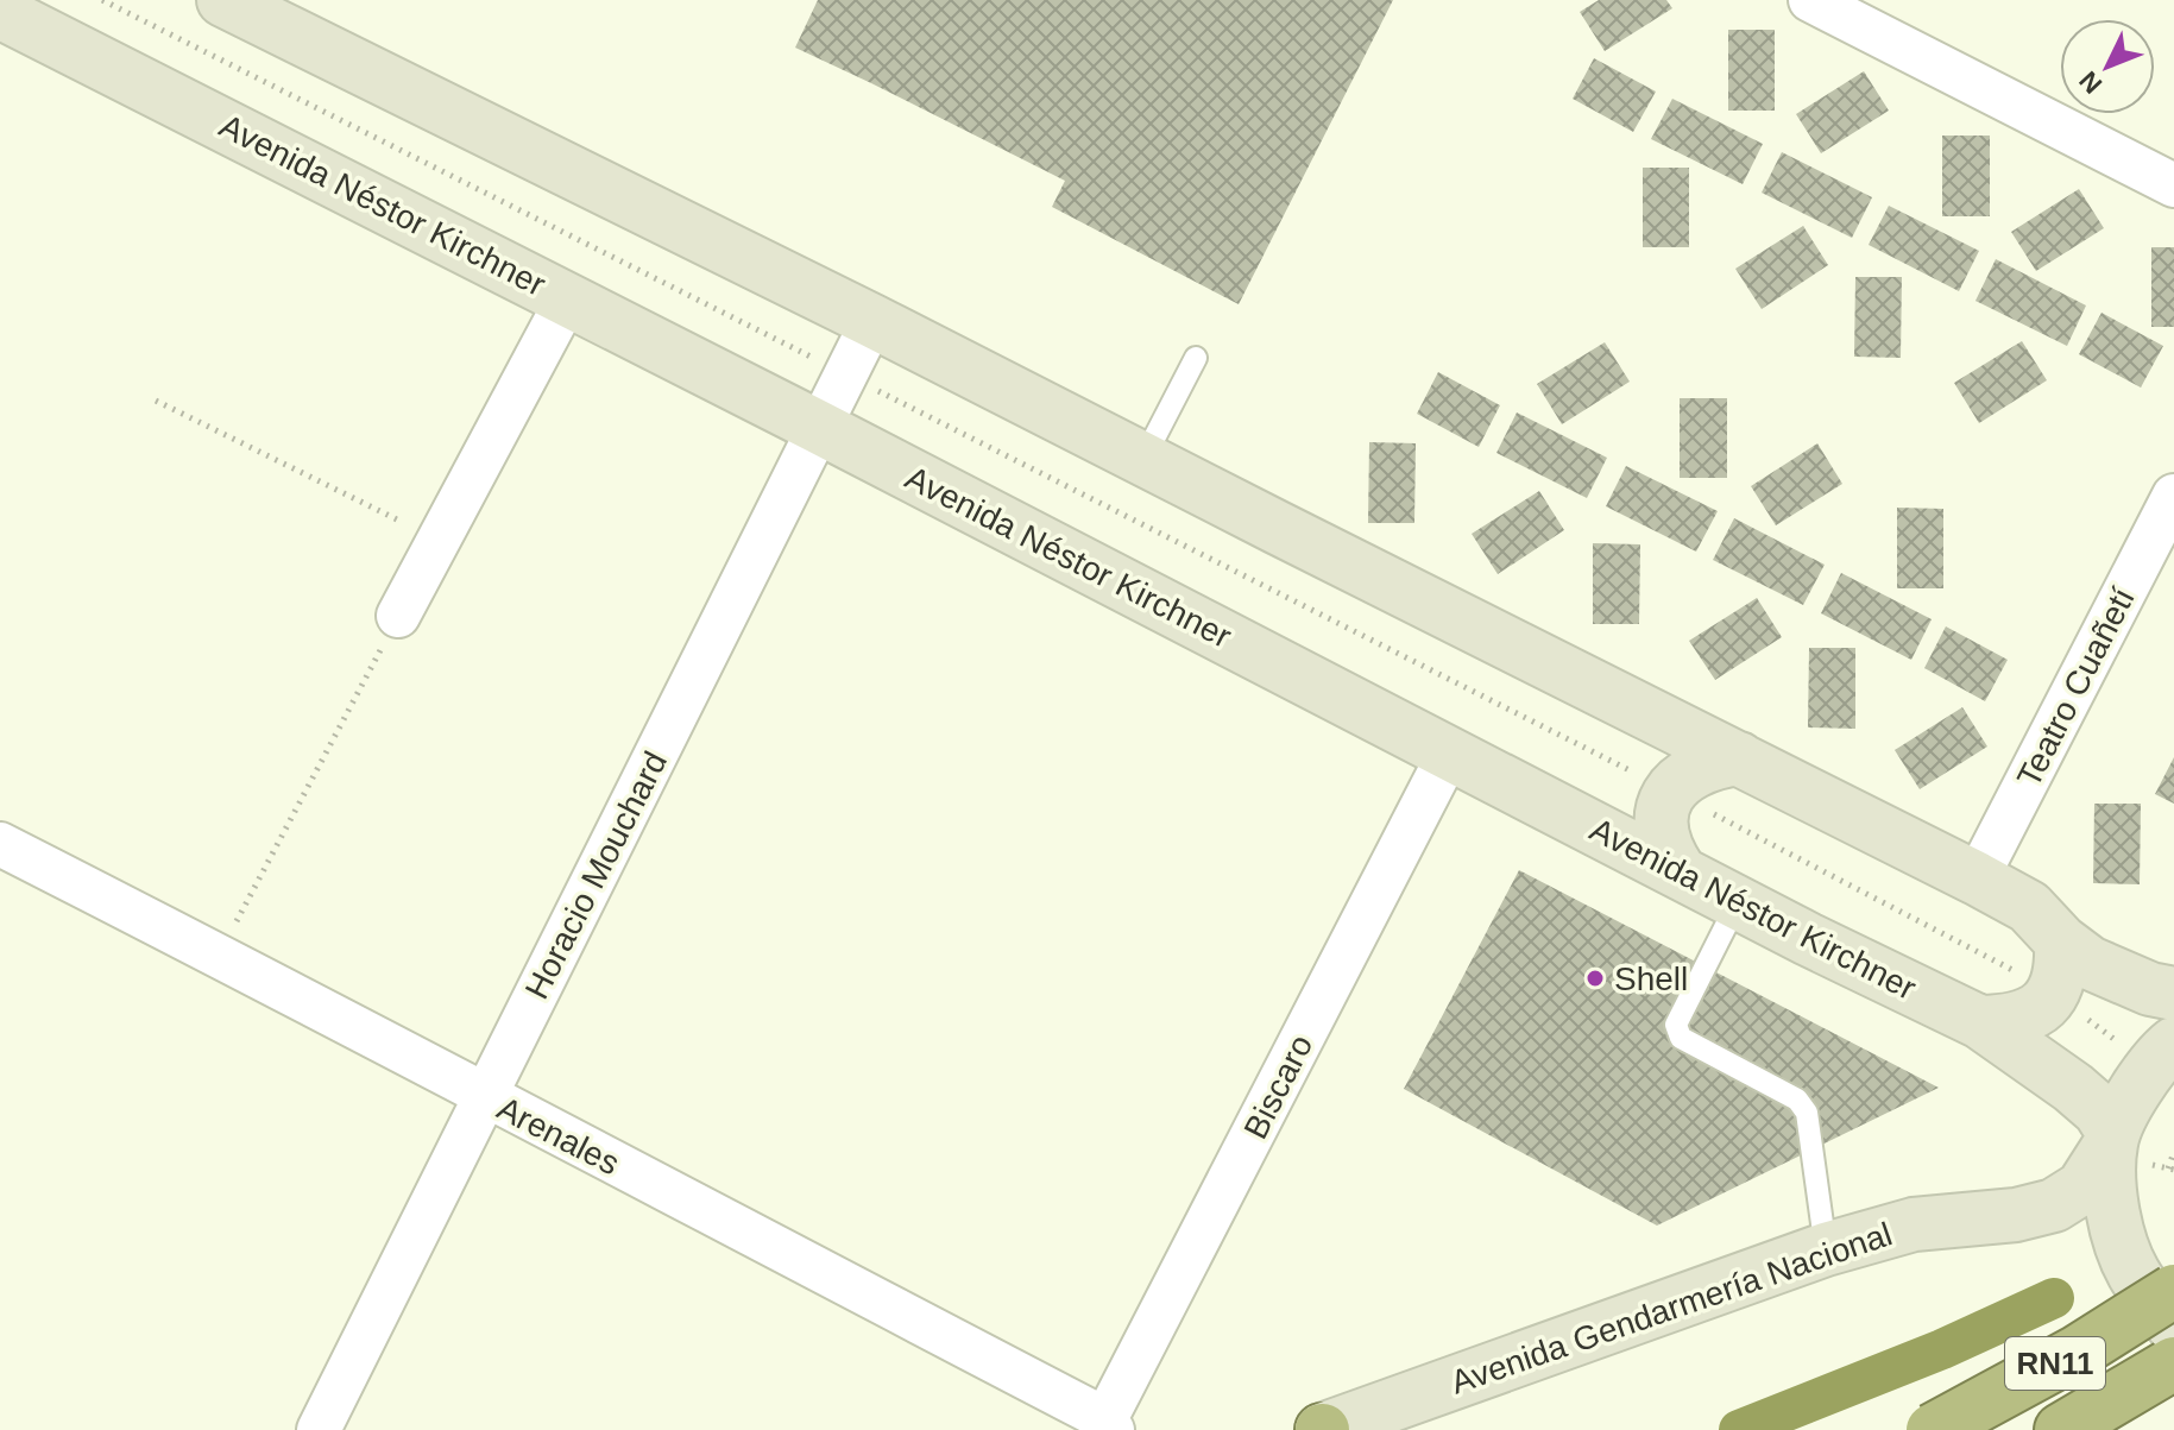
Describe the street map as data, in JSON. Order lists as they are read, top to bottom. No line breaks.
{"streets":{"highway":["RN11"],"main road":["Avenida Néstor Kirchner","Avenida Gendarmería Nacional"],"street":["Teatro Cuañetí","Horacio Mouchard","Biscaro","Arenales"]},"crossings":[["Avenida Néstor Kirchner","Horacio Mouchard"],["Avenida Néstor Kirchner","Biscaro"],["Avenida Néstor Kirchner","Avenida Gendarmería Nacional"],["Horacio Mouchard","Arenales"],["Biscaro","Arenales"]],"places":["Shell"],"north":"bottom left"}
